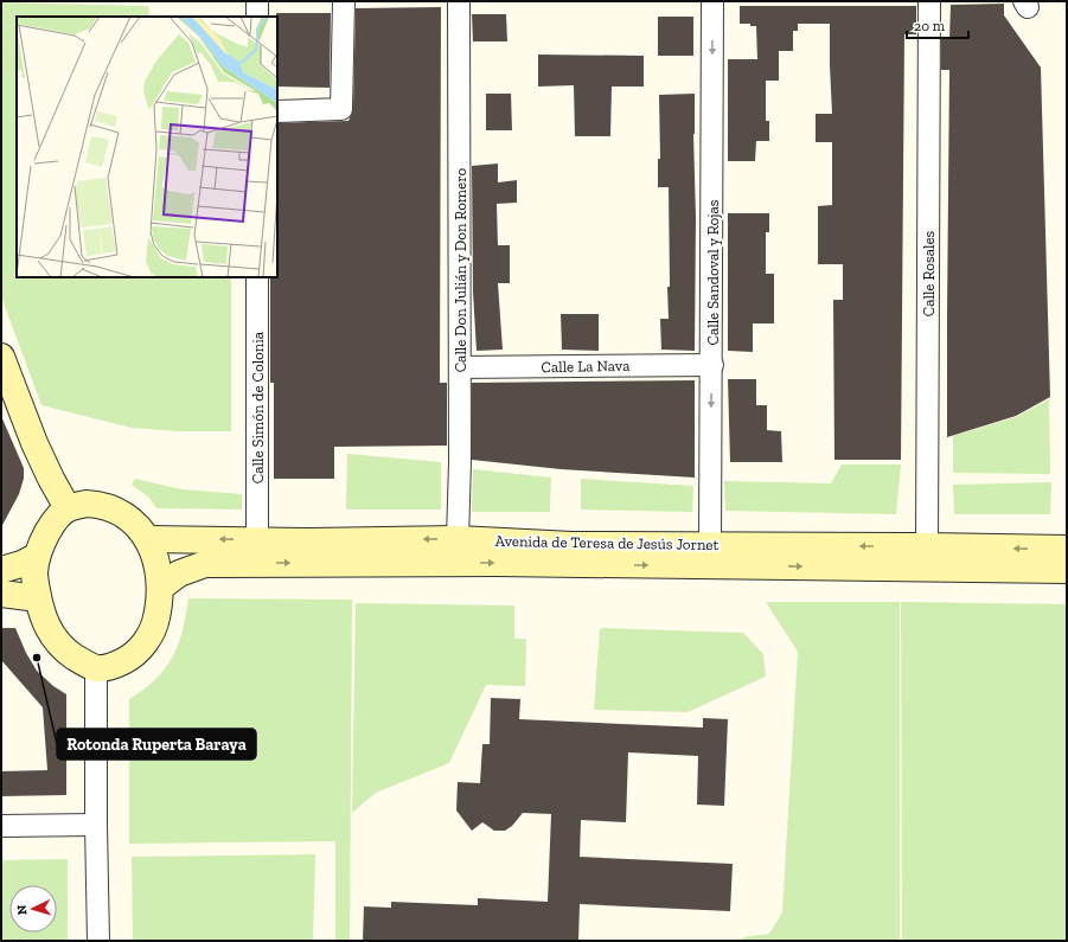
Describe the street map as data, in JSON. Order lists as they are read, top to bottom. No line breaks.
{"streets":{"street":["Calle Don Julián y Don Romero","Calle Sandoval y Rojas","Calle Rosales","Calle La Nava","Calle Simón de Colonia","Avenida de Teresa de Jesús Jornet"]},"crossings":[["Calle Don Julián y Don Romero","Calle La Nava"],["Calle Don Julián y Don Romero","Avenida de Teresa de Jesús Jornet"],["Calle Sandoval y Rojas","Calle La Nava"],["Calle Sandoval y Rojas","Avenida de Teresa de Jesús Jornet"],["Calle Rosales","Avenida de Teresa de Jesús Jornet"],["Calle Simón de Colonia","Avenida de Teresa de Jesús Jornet"]],"one_way":["Calle Sandoval y Rojas"],"places":["Rotonda Ruperta Baraya"],"scale_bar":"20 m","north":"left"}
